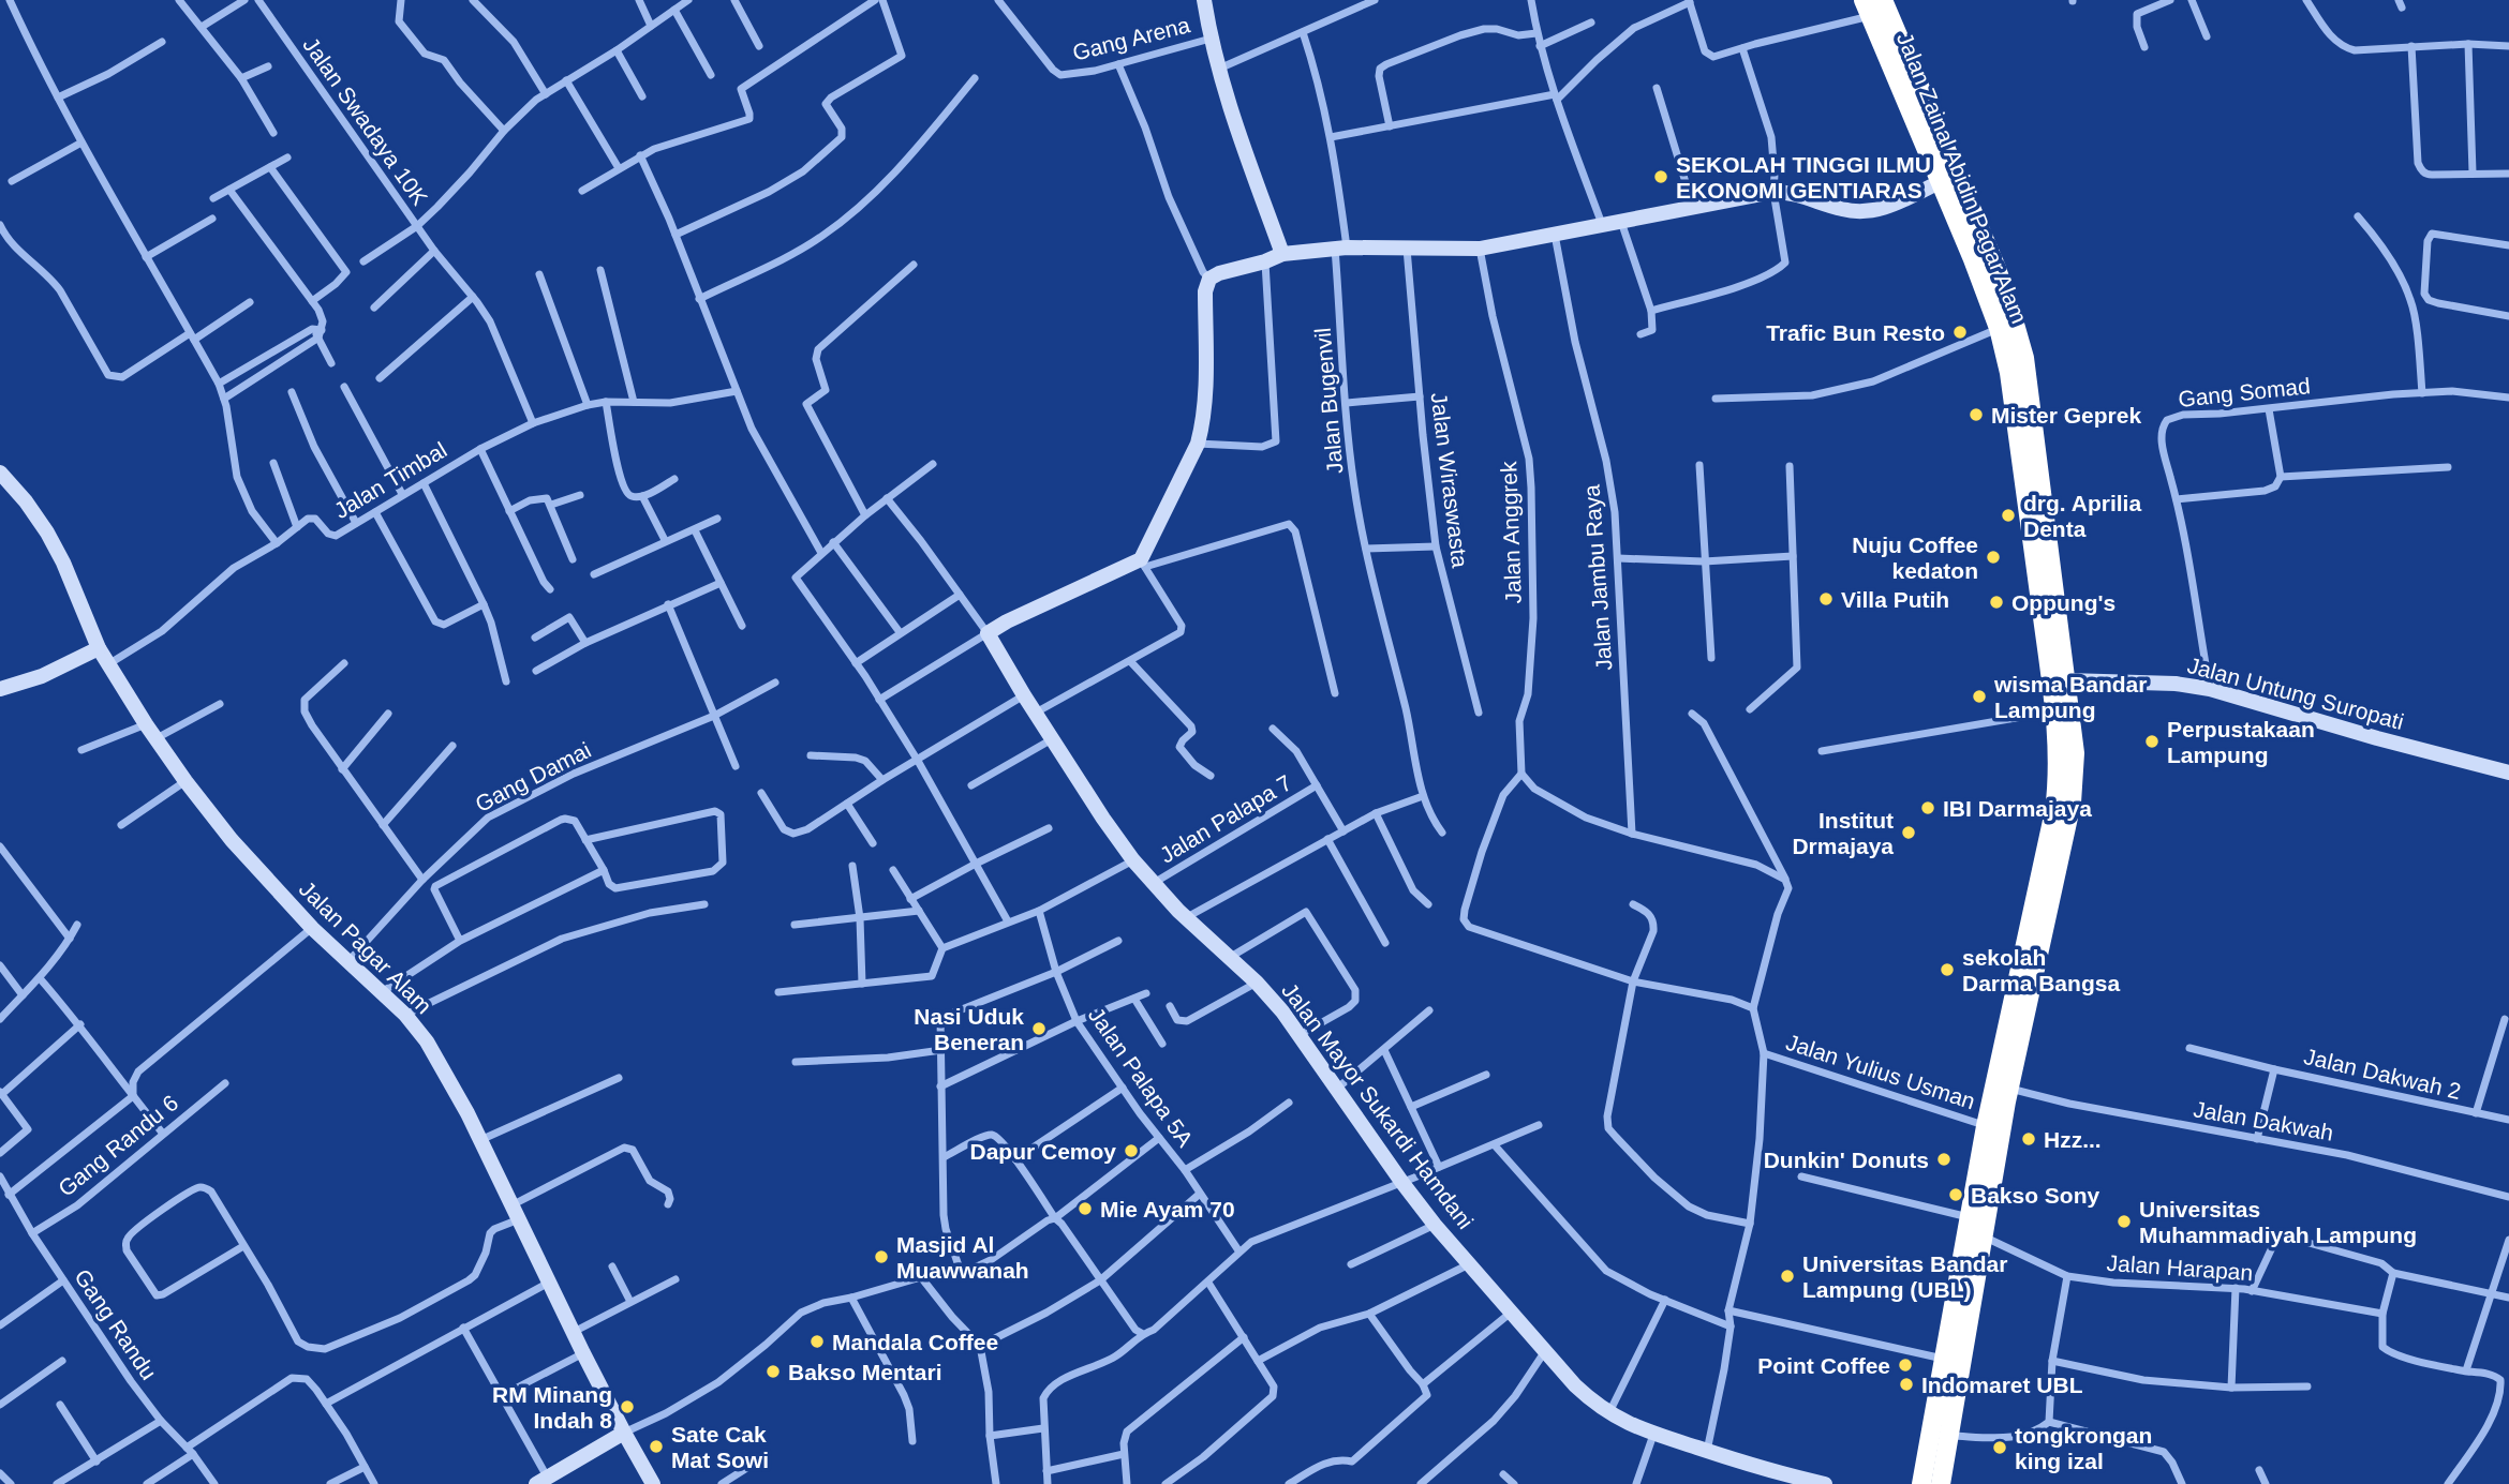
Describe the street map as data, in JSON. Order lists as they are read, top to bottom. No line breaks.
{"streets":{"highway":["Jalan Zainal Abidin Pagar Alam"],"street":["Gang Arena","Jalan Swadaya 10K","Gang Somad","Jalan Bugenvil","Jalan Timbal","Jalan Wiraswasta","Jalan Anggrek","Jalan Jambu Raya","Jalan Untung Suropati","Gang Damai","Jalan Palapa 7","Jalan Pagar Alam","Jalan Yulius Usman","Jalan Dakwah 2","Jalan Palapa 5A","Jalan Mayor Sukardi Hamdani","Jalan Dakwah","Gang Randu 6","Jalan Harapan","Gang Randu"]},"crossings":[["Jalan Swadaya 10K","Jalan Timbal"],["Jalan Zainal Abidin Pagar Alam","Jalan Untung Suropati"],["Jalan Zainal Abidin Pagar Alam","Jalan Yulius Usman"],["Jalan Zainal Abidin Pagar Alam","Jalan Dakwah"],["Jalan Zainal Abidin Pagar Alam","Jalan Harapan"],["Gang Somad","Jalan Untung Suropati"],["Gang Damai","Jalan Pagar Alam"],["Jalan Palapa 7","Jalan Mayor Sukardi Hamdani"],["Jalan Dakwah 2","Jalan Dakwah"],["Gang Randu 6","Gang Randu"]],"places":["SEKOLAH TINGGI ILMU EKONOMI GENTIARAS","Trafic Bun Resto","Mister Geprek","drg. Aprilia Denta","Nuju Coffee kedaton","Villa Putih","Oppung's","wisma Bandar Lampung","Perpustakaan Lampung","IBI Darmajaya","Institut Drmajaya","sekolah Darma Bangsa","Nasi Uduk Beneran","Hzz...","Dapur Cemoy","Dunkin' Donuts","Bakso Sony","Mie Ayam 70","Universitas Muhammadiyah Lampung","Masjid Al Muawwanah","Universitas Bandar Lampung (UBL)","Mandala Coffee","Point Coffee","Bakso Mentari","Indomaret UBL","RM Minang Indah 8","Sate Cak Mat Sowi","tongkrongan king izal"]}
